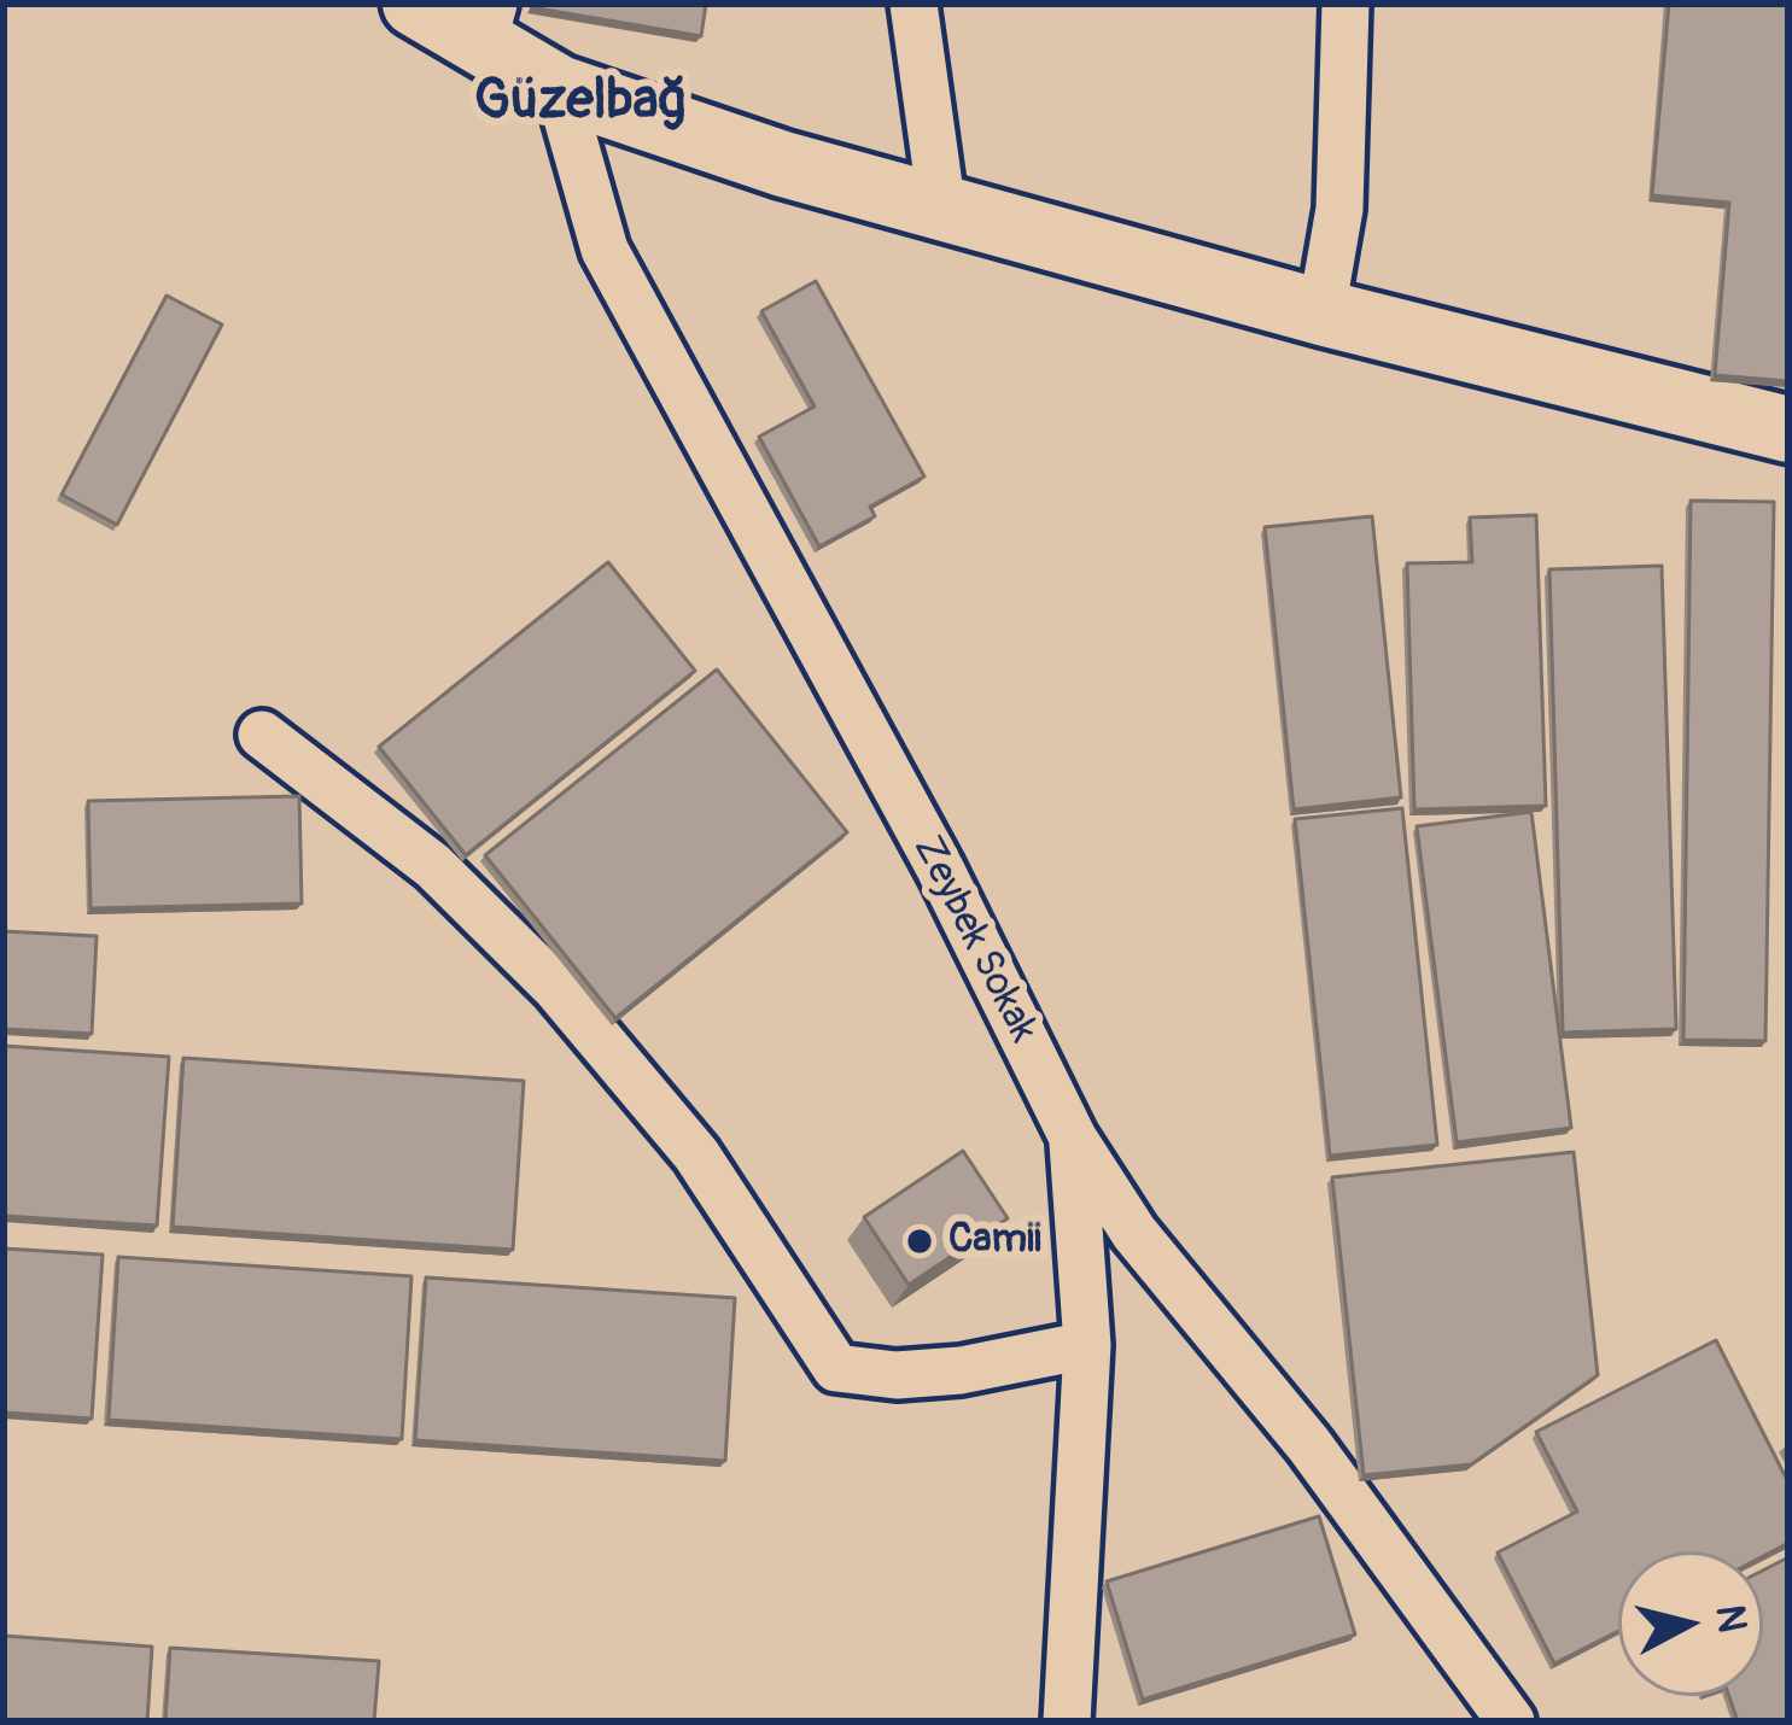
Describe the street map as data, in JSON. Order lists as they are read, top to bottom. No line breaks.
{"streets":{"street":["Zeybek Sokak"]},"districts":["Güzelbağ"],"places":["Camii"],"north":"right"}
